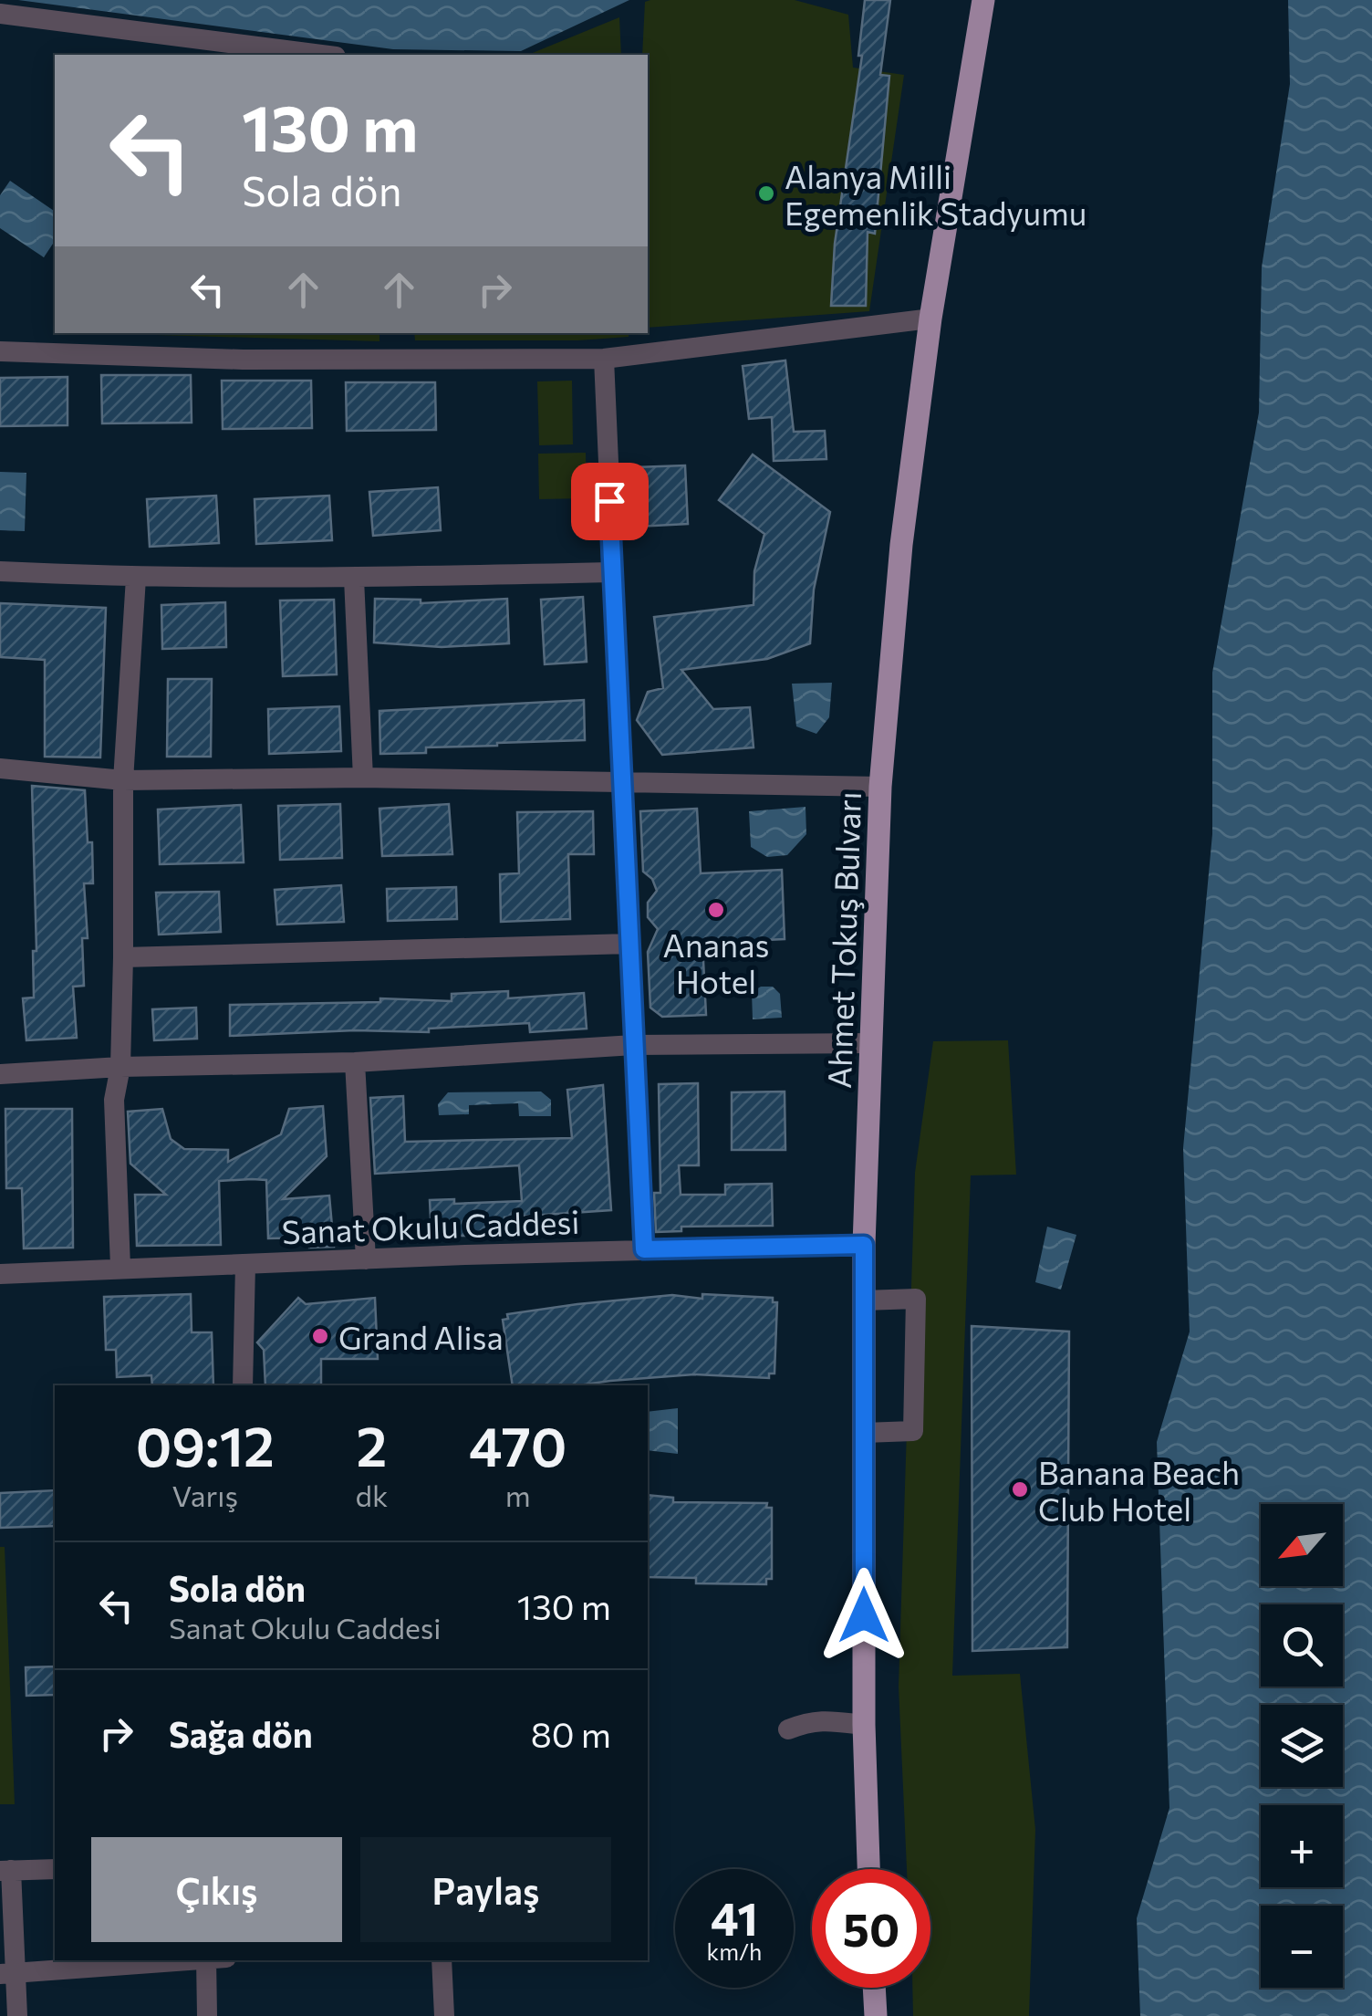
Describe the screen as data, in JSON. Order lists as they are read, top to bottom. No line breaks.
{"streets":{"main road":["Ahmet Tokuş Bulvarı"],"street":["Sanat Okulu Caddesi"]},"crossings":[["Ahmet Tokuş Bulvarı","Sanat Okulu Caddesi"]],"places":["Alanya Milli Egemenlik Stadyumu","Ananas Hotel","Grand Alisa","Banana Beach Club Hotel"],"north":"bottom left","page":{"turn":["130 m","Sola dön"],"eta":["09:12","Varış","2","dk","470","m"],"map_buttons":["+","−"],"list":[{"name":"Sola dön","note":"Sanat Okulu Caddesi","value":"130 m"},{"name":"Sağa dön","value":"80 m"}],"buttons":["Çıkış","Paylaş"],"speed":"41 km/h","limit":"50"}}
